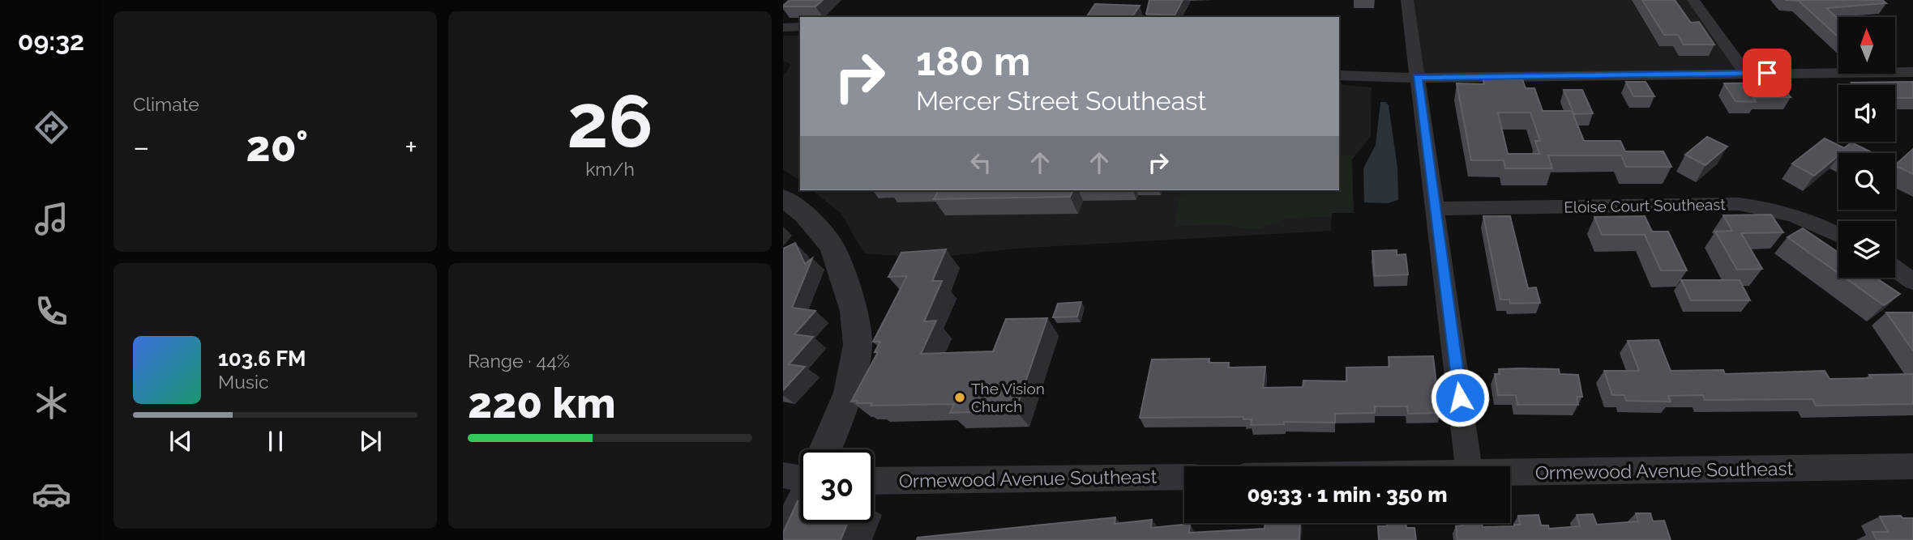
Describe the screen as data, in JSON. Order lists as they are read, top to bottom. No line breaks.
{"streets":{"street":["Eloise Court Southeast","Ormewood Avenue Southeast"]},"places":["The Vision Church"],"north":"top","page":{"tabs":"09:32","tile":["Climate",["26","km/h"],["Range · 44%","220 km"]],"turn":["180 m","Mercer Street Southeast"],"heat":["−","20°","+"],"song":["103.6 FM","Music"],"limit":"30","trip":"09:33 · 1 min · 350 m"}}
